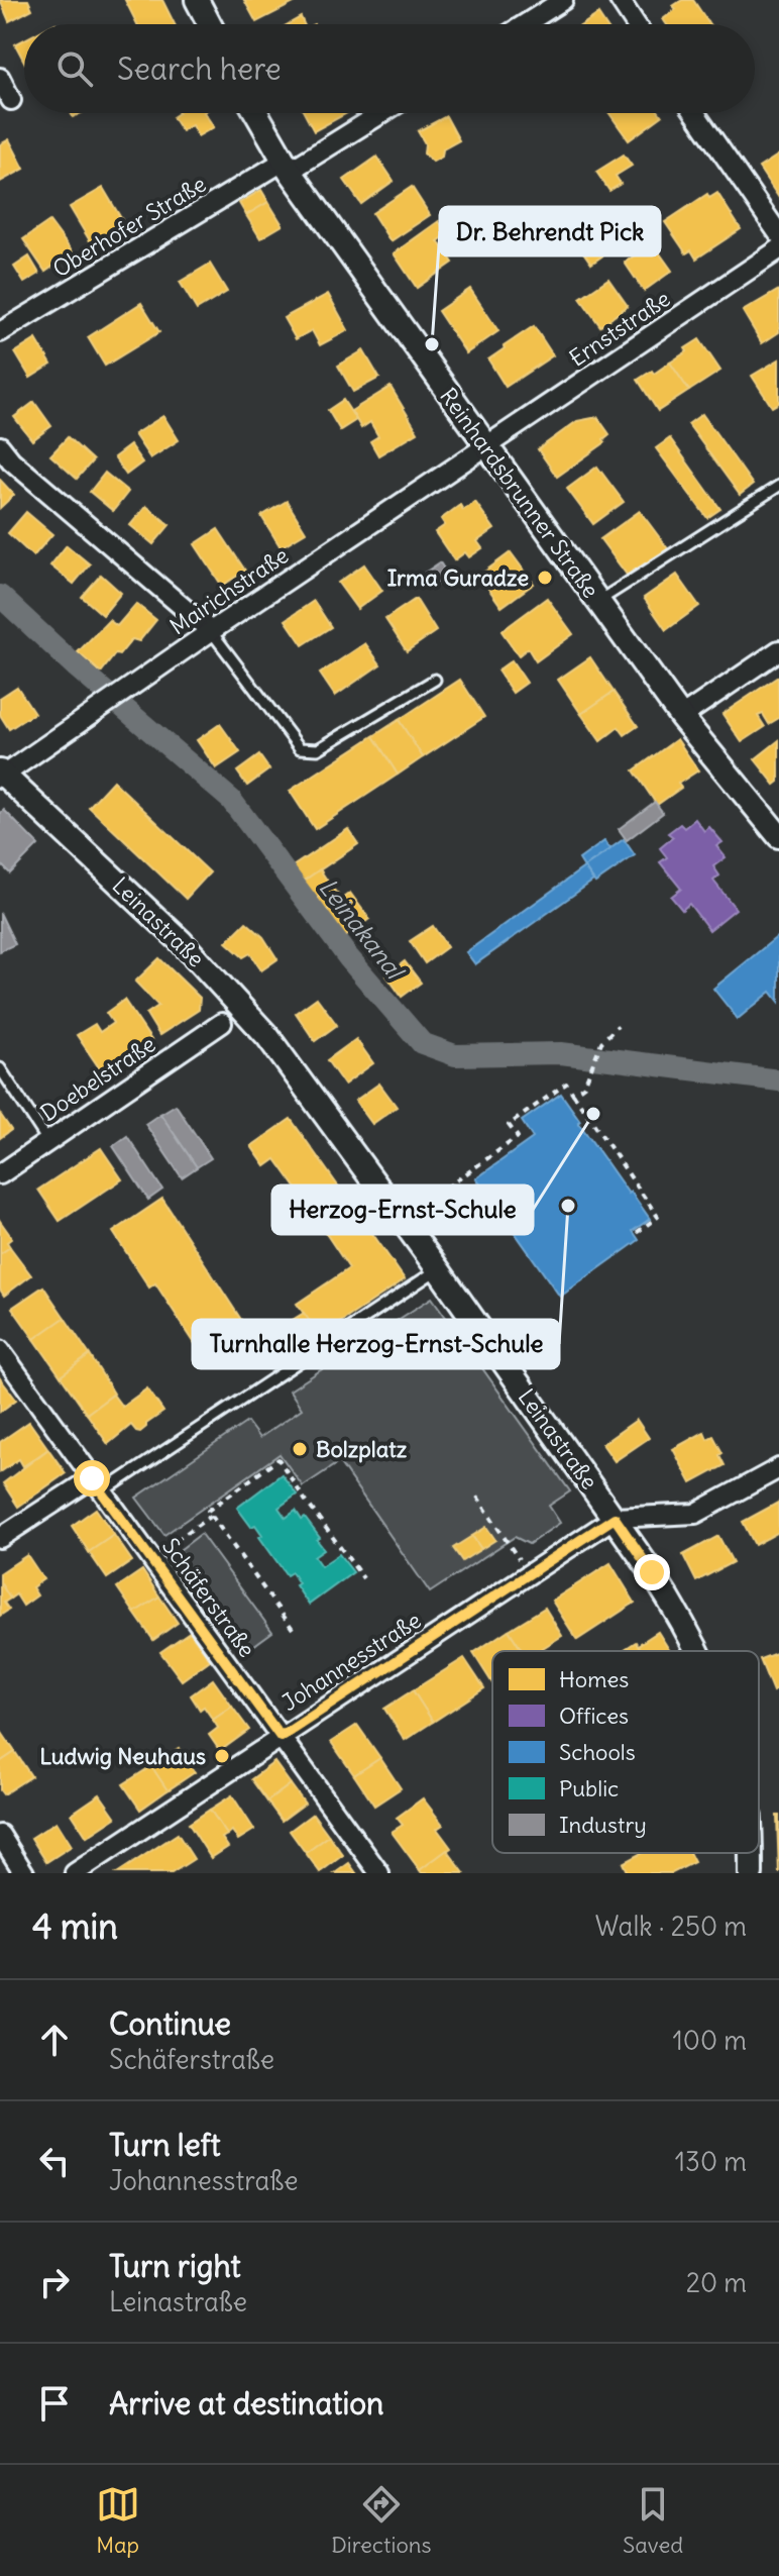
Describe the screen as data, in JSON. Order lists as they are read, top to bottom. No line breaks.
{"streets":{"street":["Oberhofer Straße","Ernststraße","Reinhardsbrunner Straße","Mairichstraße","Leinastraße","Doebelstraße","Schäferstraße","Johannesstraße"]},"crossings":[["Oberhofer Straße","Reinhardsbrunner Straße"],["Ernststraße","Reinhardsbrunner Straße"],["Ernststraße","Mairichstraße"],["Reinhardsbrunner Straße","Mairichstraße"],["Mairichstraße","Leinastraße"],["Leinastraße","Johannesstraße"],["Schäferstraße","Johannesstraße"]],"water":["Leinakanal"],"places":["Dr. Behrendt Pick","Irma Guradze","Herzog-Ernst-Schule","Turnhalle Herzog-Ernst-Schule","Bolzplatz","Ludwig Neuhaus"],"legend":["Homes","Offices","Schools","Public","Industry"],"page":{"search":"Search here","heading":["4 min","Walk · 250 m"],"list":[["Continue","Schäferstraße","100 m"],["Turn left","Johannesstraße","130 m"],["Turn right","Leinastraße","20 m"],"Arrive at destination"],"nav":["Map","Directions","Saved"]}}
